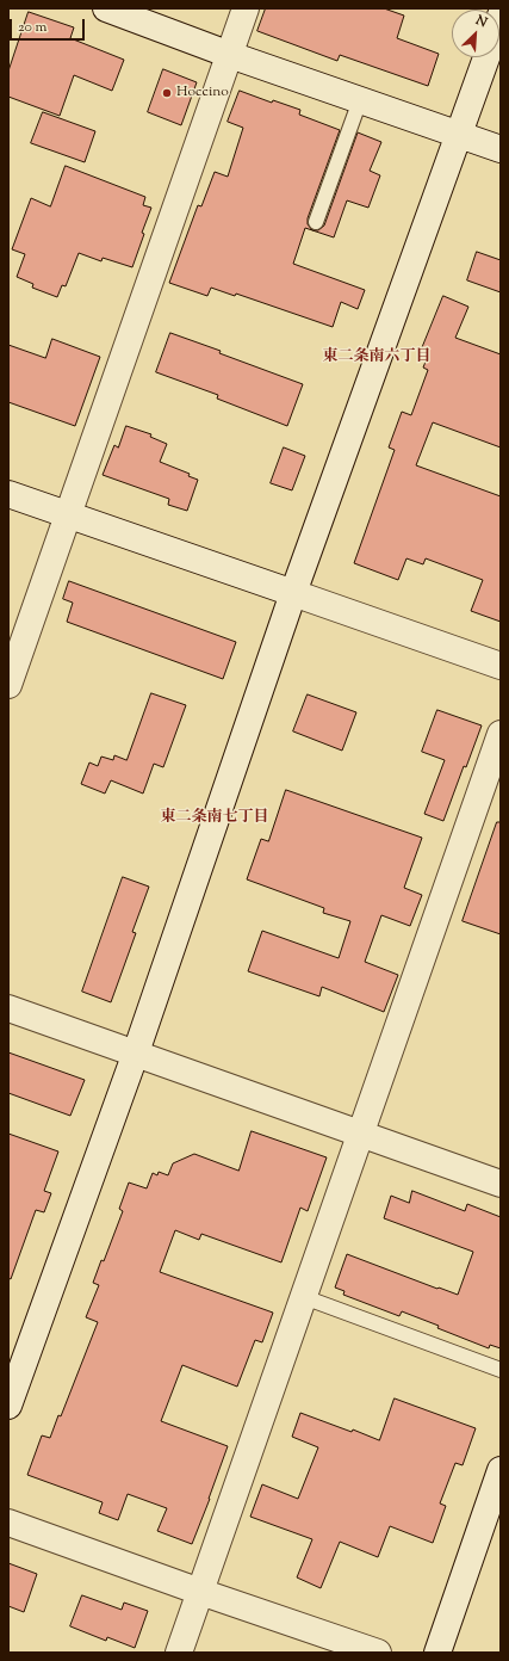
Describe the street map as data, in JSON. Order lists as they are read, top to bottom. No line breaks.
{"districts":["東二条南六丁目","東二条南七丁目"],"places":["Hoccino"],"scale_bar":"20 m","north":"top right"}
